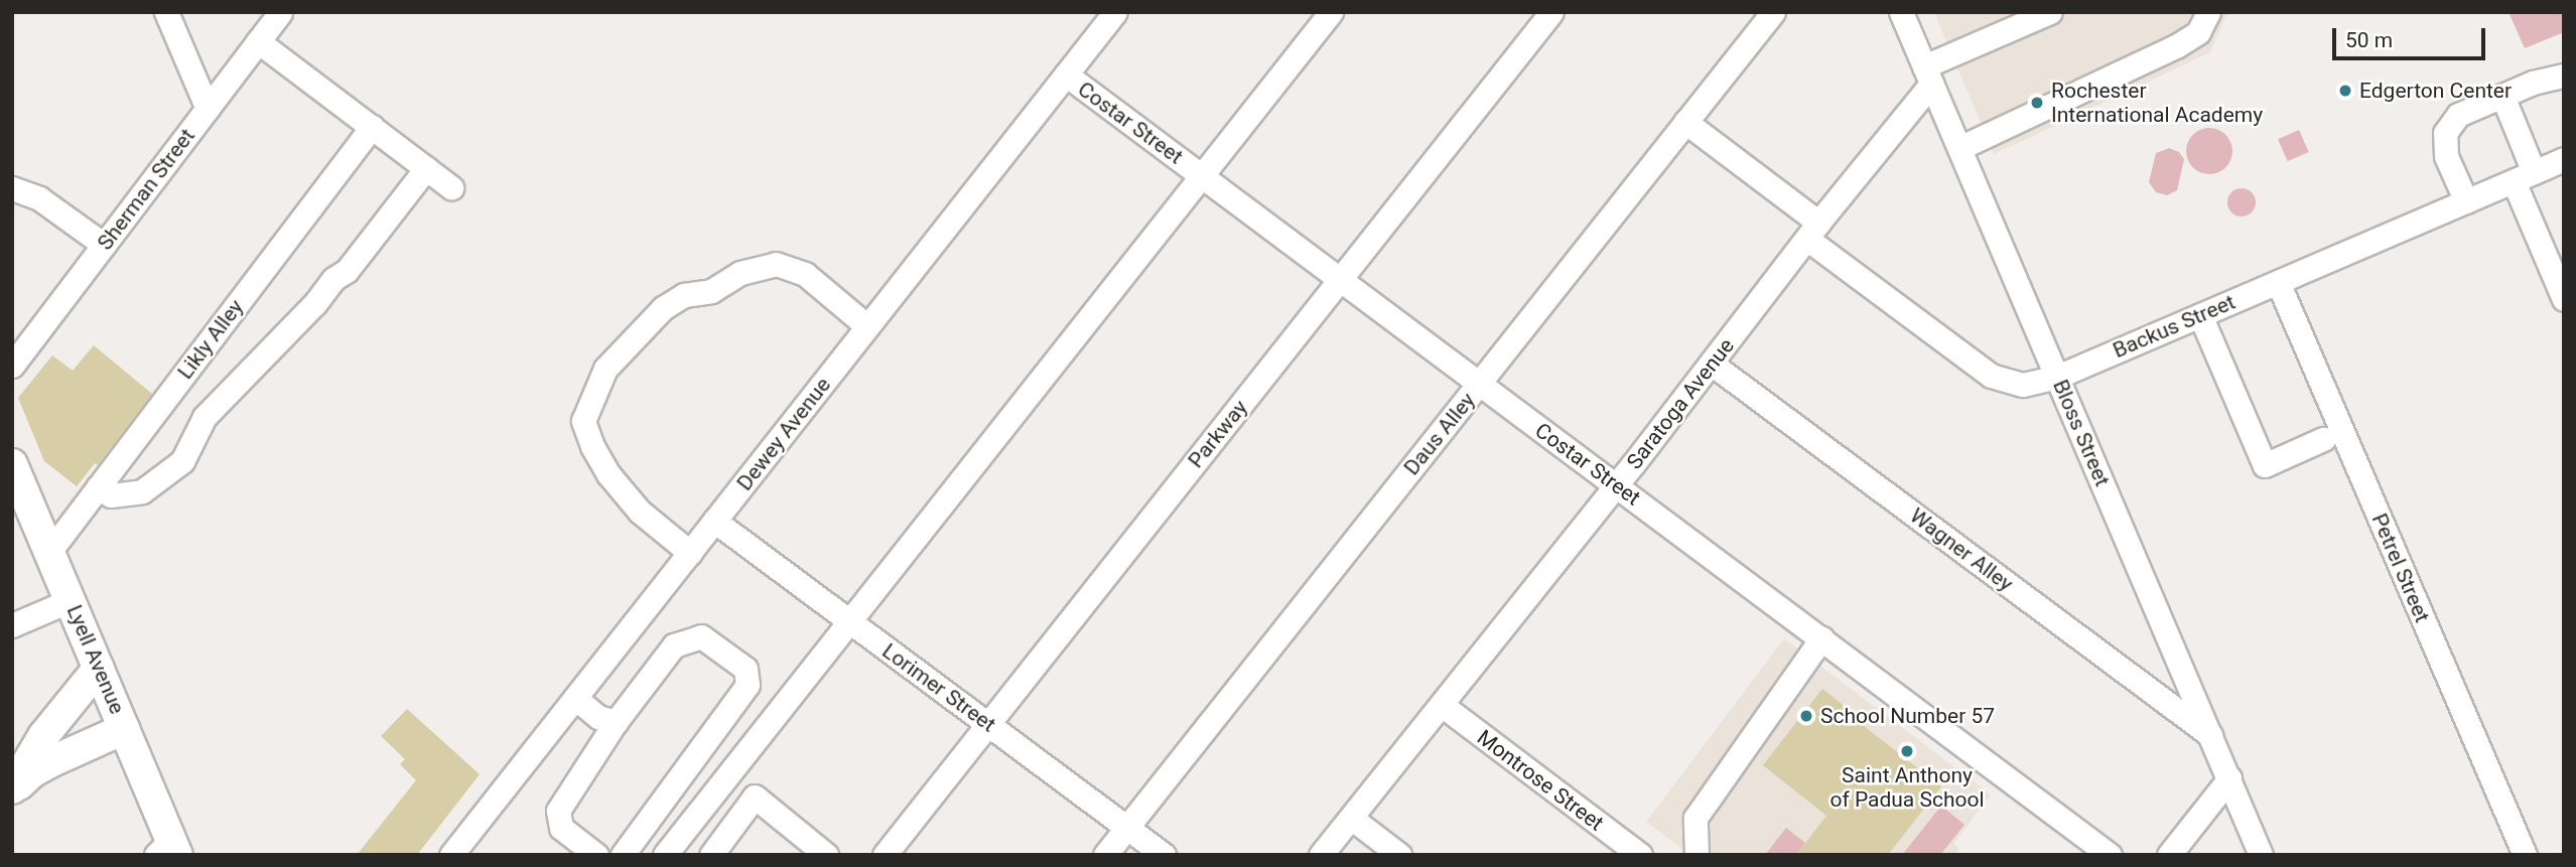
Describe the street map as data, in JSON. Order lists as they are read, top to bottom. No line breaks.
{"streets":{"main road":["Lyell Avenue"],"street":["Costar Street","Sherman Street","Backus Street","Likly Alley","Saratoga Avenue","Bloss Street","Dewey Avenue","Parkway","Daus Alley","Wagner Alley","Petrel Street","Lorimer Street","Montrose Street"]},"crossings":[["Costar Street","Saratoga Avenue"],["Costar Street","Dewey Avenue"],["Costar Street","Parkway"],["Costar Street","Daus Alley"],["Backus Street","Saratoga Avenue"],["Backus Street","Bloss Street"],["Backus Street","Daus Alley"],["Backus Street","Petrel Street"],["Likly Alley","Lyell Avenue"],["Saratoga Avenue","Bloss Street"],["Saratoga Avenue","Wagner Alley"],["Saratoga Avenue","Montrose Street"],["Bloss Street","Wagner Alley"],["Dewey Avenue","Lorimer Street"],["Parkway","Lorimer Street"],["Daus Alley","Lorimer Street"]],"places":["Edgerton Center","Rochester International Academy","School Number 57","Saint Anthony of Padua School"],"scale_bar":"50 m"}
